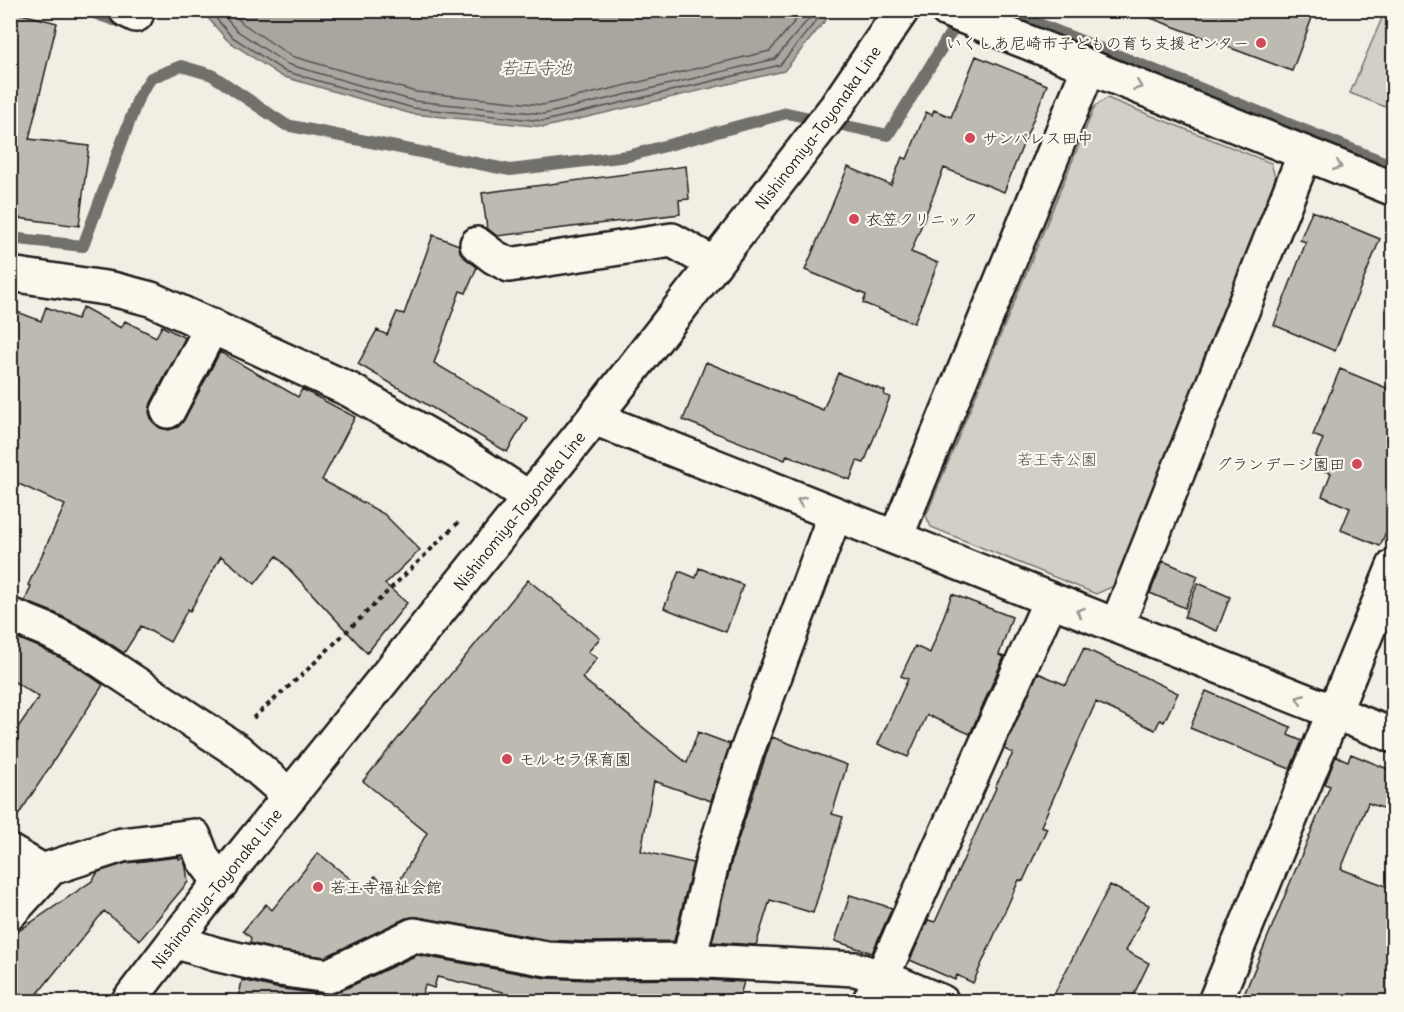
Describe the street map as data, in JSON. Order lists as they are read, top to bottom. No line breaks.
{"streets":{"street":["Nishinomiya-Toyonaka Line"]},"water":["若王寺池"],"parks":["若王寺公園"],"places":["いくしあ尼崎市子どもの育ち支援センター","サンパレス田中","衣笠クリニック","グランデージ園田","モルセラ保育園","若王寺福祉会館"]}
